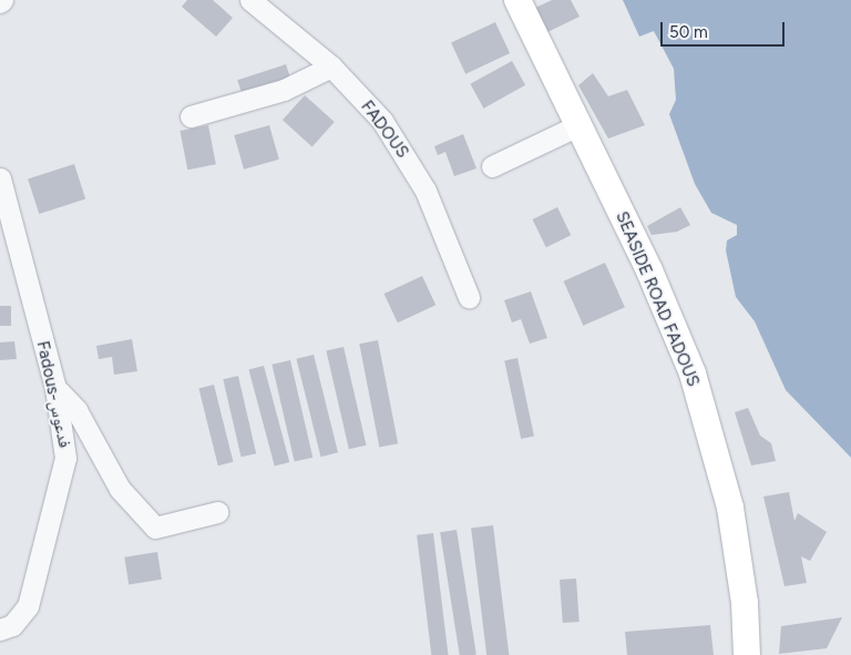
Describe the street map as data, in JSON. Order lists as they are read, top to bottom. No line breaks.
{"streets":{"main road":["SEASIDE ROAD FADOUS"],"street":["FADOUS","Fadous-فدعوس"]},"scale_bar":"50 m"}
